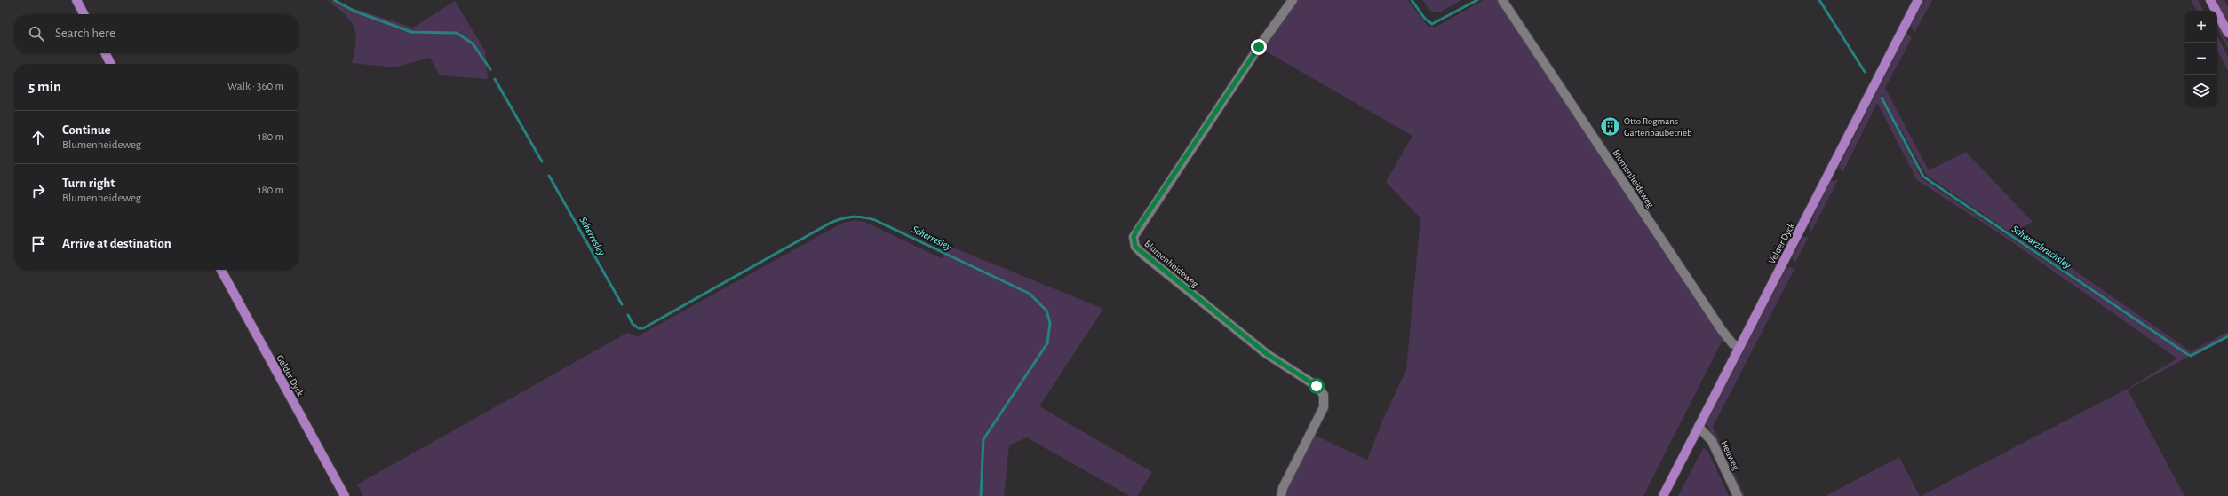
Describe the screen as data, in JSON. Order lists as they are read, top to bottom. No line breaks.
{"streets":{"main road":["Velder Dyck","Gelder Dyck"],"street":["Blumenheideweg","Heuweg"]},"crossings":[["Blumenheideweg","Velder Dyck"],["Velder Dyck","Heuweg"]],"water":["Scherresley","Schwarzbruchsley"],"places":{"building":["Otto Rogmans Gartenbaubetrieb"]},"page":{"map_buttons":["+","−"],"search":"Search here","heading":["5 min","Walk · 360 m"],"list":[["Continue","Blumenheideweg","180 m"],["Turn right","Blumenheideweg","180 m"],"Arrive at destination"]}}
